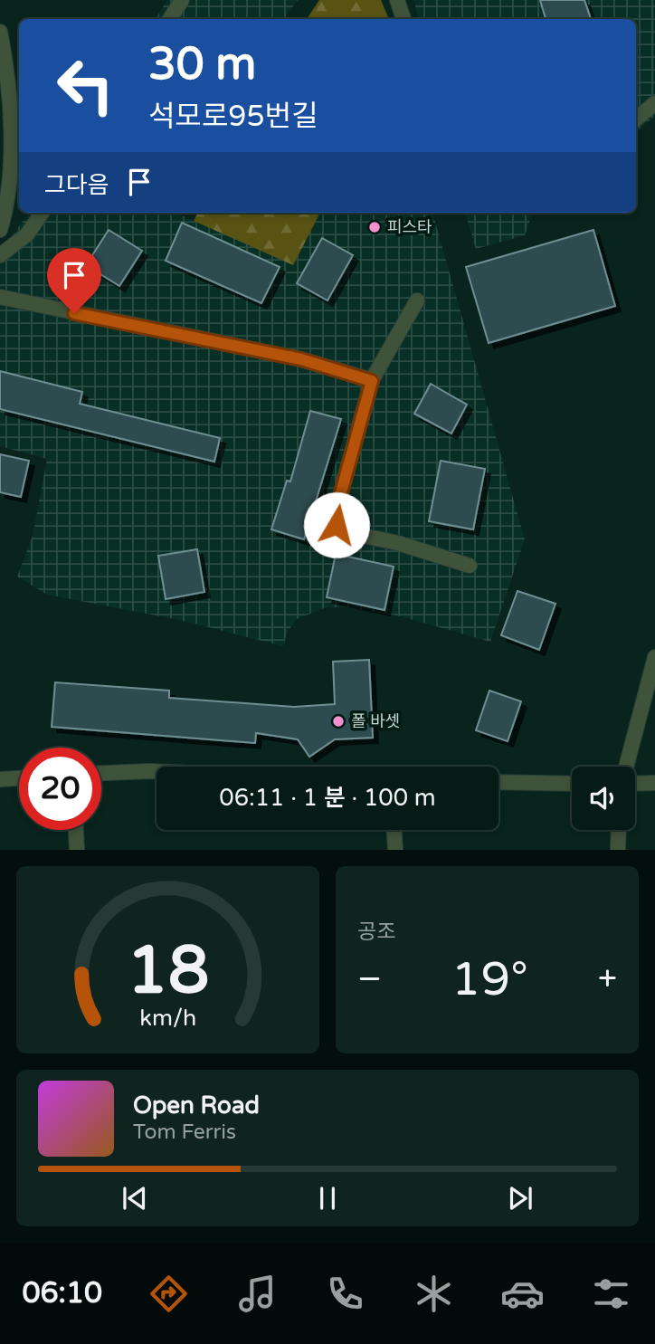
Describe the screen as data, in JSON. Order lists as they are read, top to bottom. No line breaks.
{"places":["피스타","폴 바셋"],"page":{"turn":["30 m","석모로95번길"],"then":"그다음","limit":"20","trip":"06:11 · 1 분 · 100 m","tile":"공조","heat":["−","19°","+"],"song":["Open Road","Tom Ferris"],"tabs":"06:10","gauge":["18","km/h"]}}
